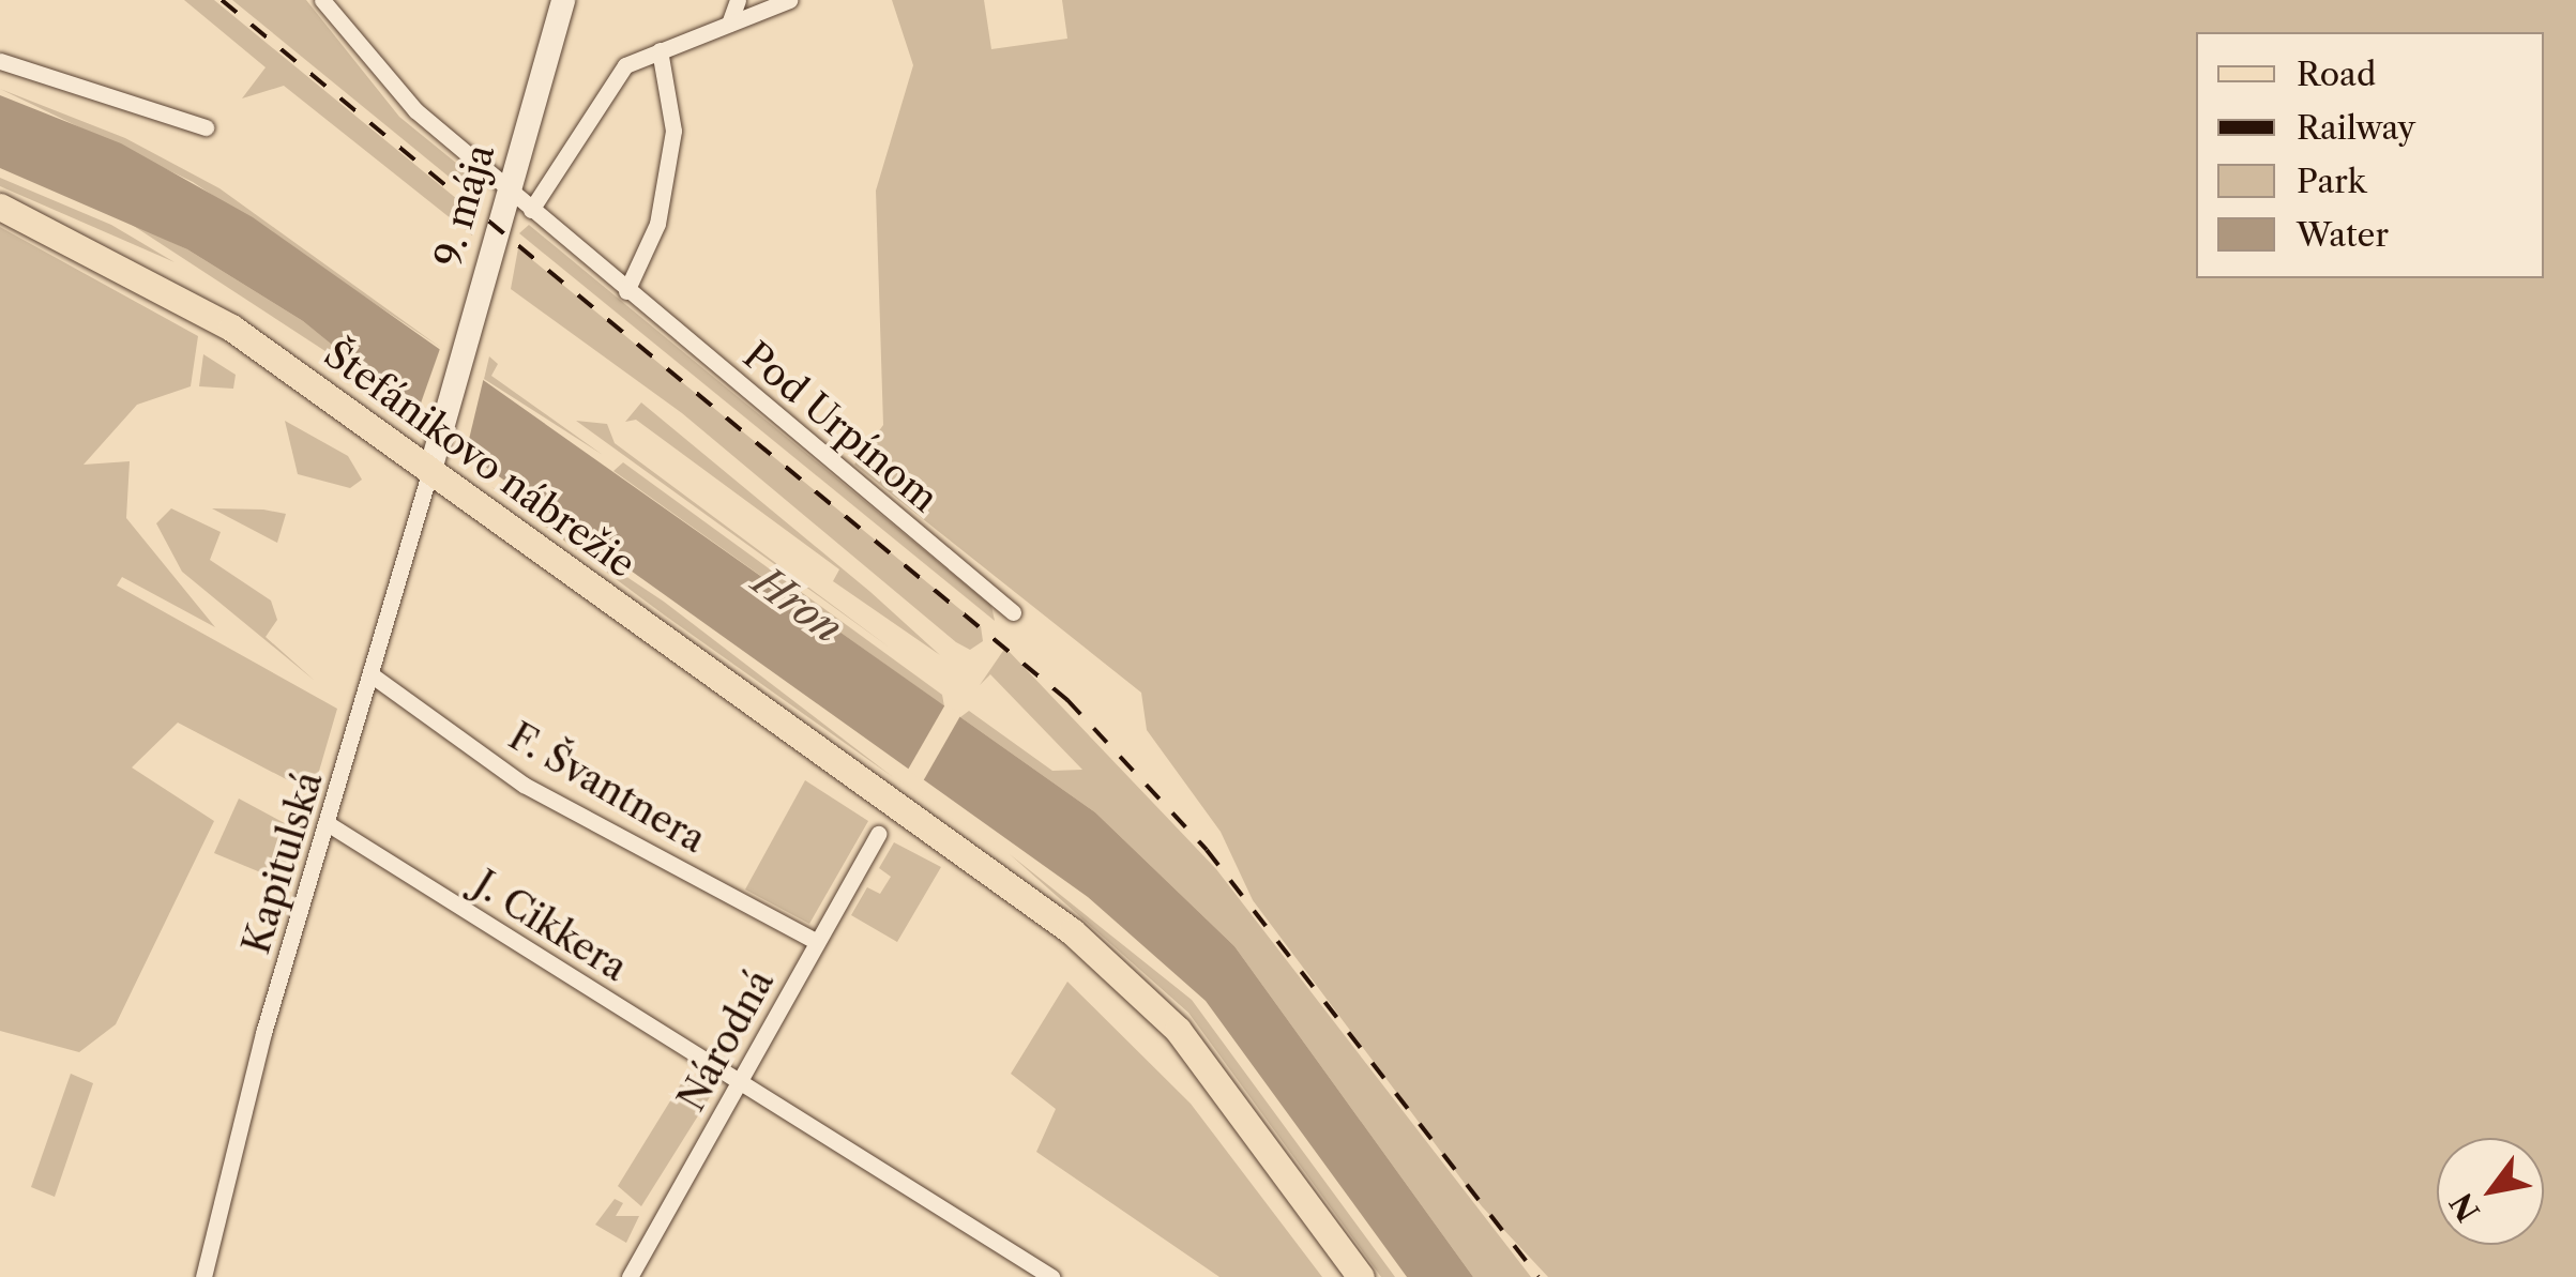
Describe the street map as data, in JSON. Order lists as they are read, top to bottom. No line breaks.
{"streets":{"main road":["9. mája","Štefánikovo nábrežie"],"street":["Pod Urpínom","F. Švantnera","Kapitulská","J. Cikkera","Národná"]},"crossings":[["9. mája","Pod Urpínom"],["9. mája","Štefánikovo nábrežie"],["9. mája","Kapitulská"],["Štefánikovo nábrežie","Kapitulská"],["F. Švantnera","Kapitulská"],["F. Švantnera","Národná"],["Kapitulská","J. Cikkera"],["J. Cikkera","Národná"]],"water":["Hron"],"legend":["Road","Railway","Park","Water"],"north":"bottom left"}
